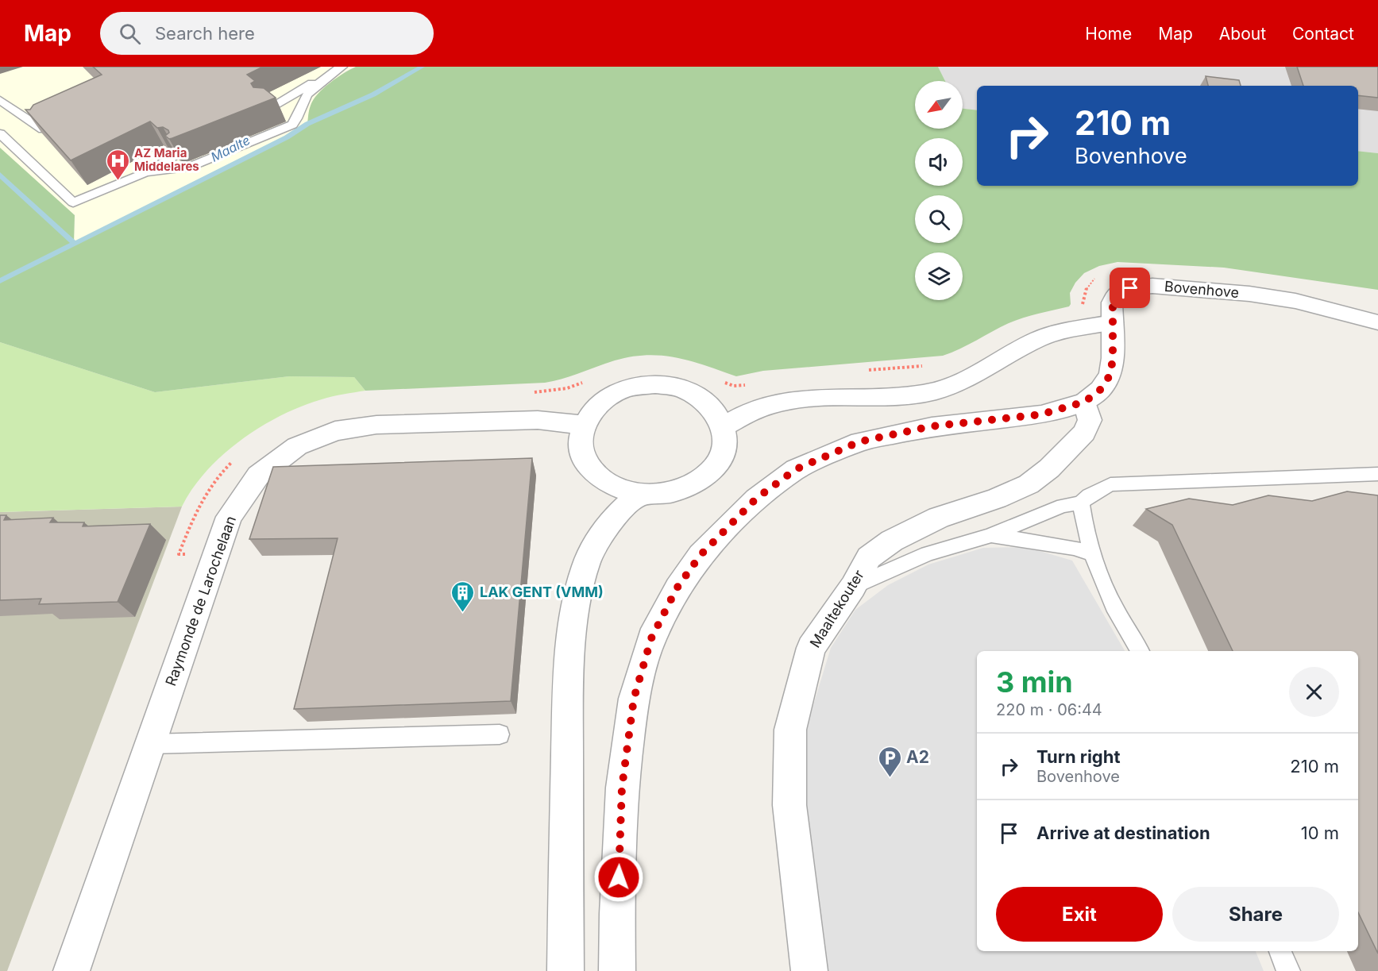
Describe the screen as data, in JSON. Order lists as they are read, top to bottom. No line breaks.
{"streets":{"street":["Bovenhove","Raymonde de Larochelaan","Maaltekouter"]},"crossings":[["Bovenhove","Maaltekouter"]],"water":["Maalte"],"places":{"hospital":["AZ Maria Middelares"],"building":["LAK GENT (VMM)"],"parking":["A2"]},"north":"bottom left","page":{"header":"Map","search":"Search here","nav":["Home","Map","About","Contact"],"turn":["210 m","Bovenhove"],"heading":["3 min","220 m · 06:44"],"list":[{"name":"Turn right","note":"Bovenhove","value":"210 m"},{"name":"Arrive at destination","value":"10 m"}],"buttons":["Exit","Share"]}}
